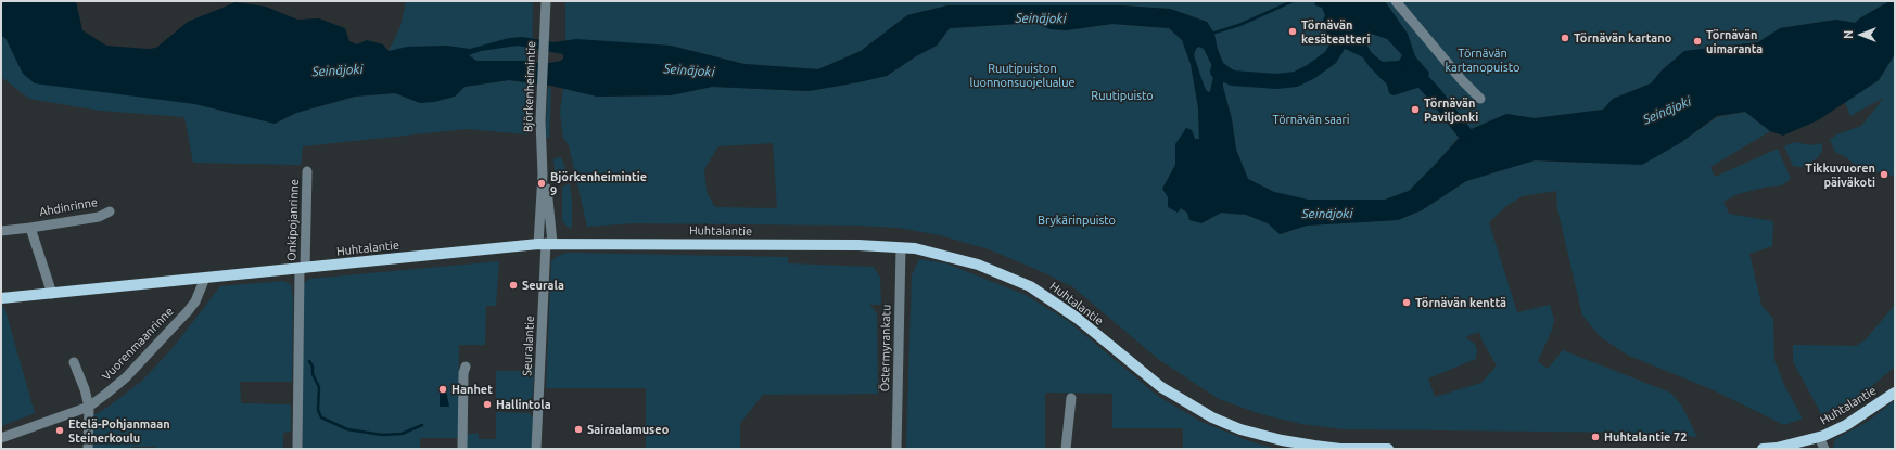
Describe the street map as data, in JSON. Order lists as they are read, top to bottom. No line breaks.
{"streets":{"main road":["Huhtalantie"],"street":["Björkenheimintie","Ahdinrinne","Onkipojanrinne","Vuorenmaanrinne","Seuralantie","Östermyrankatu"]},"crossings":[["Björkenheimintie","Huhtalantie"],["Björkenheimintie","Seuralantie"],["Onkipojanrinne","Huhtalantie"],["Huhtalantie","Vuorenmaanrinne"],["Huhtalantie","Seuralantie"],["Huhtalantie","Östermyrankatu"]],"water":["Seinäjoki"],"parks":["Törnävän kartanopuisto","Ruutipuiston luonnonsuojelualue","Ruutipuisto","Törnävän saari","Brykärinpuisto"],"places":["Törnävän kesäteatteri","Törnävän kartano","Törnävän uimaranta","Törnävän Paviljonki","Tikkuvuoren päiväkoti","Björkenheimintie 9","Seurala","Törnävän kenttä","Hanhet","Hallintola","Sairaalamuseo","Etelä-Pohjanmaan Steinerkoulu","Huhtalantie 72"],"north":"left"}
